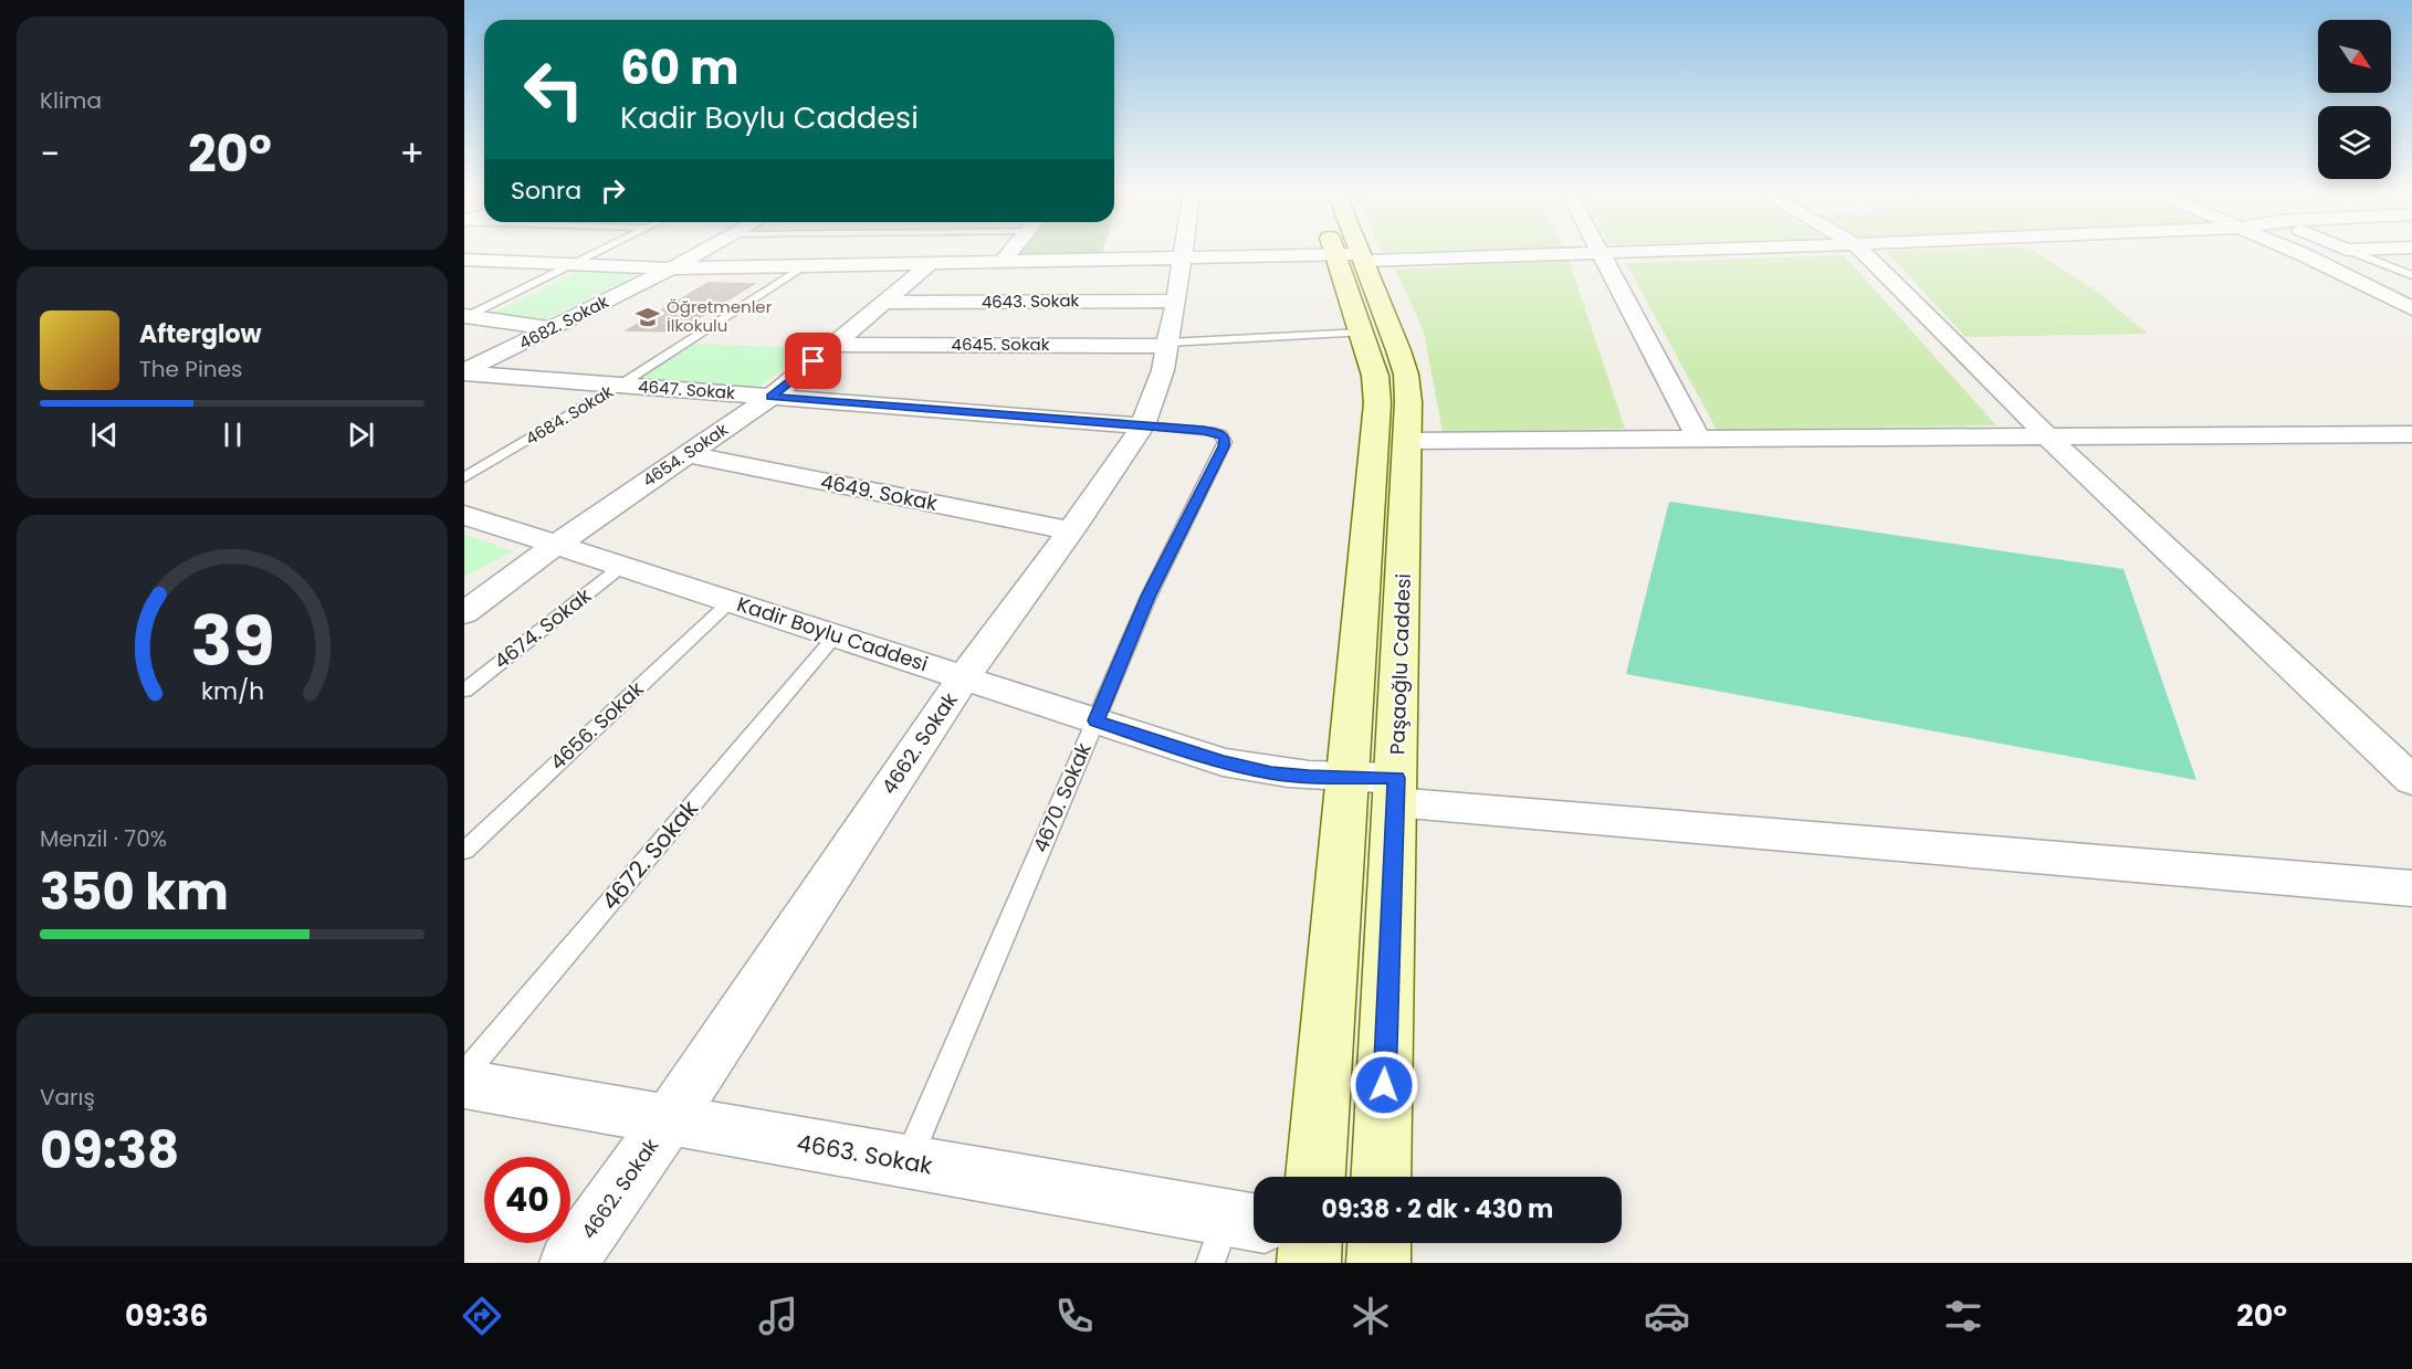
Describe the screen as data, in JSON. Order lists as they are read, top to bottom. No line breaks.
{"streets":{"street":["4643. Sokak","4682. Sokak","4645. Sokak","4647. Sokak","4654. Sokak","4649. Sokak","Kadir Boylu Caddesi","Paşaoğlu Caddesi","4662. Sokak","4663. Sokak"],"lane":["4684. Sokak","4674. Sokak","4656. Sokak","4670. Sokak","4672. Sokak"]},"crossings":[["4643. Sokak","4654. Sokak"],["4643. Sokak","4662. Sokak"],["4682. Sokak","4647. Sokak"],["4645. Sokak","4654. Sokak"],["4645. Sokak","Paşaoğlu Caddesi"],["4645. Sokak","4662. Sokak"],["4647. Sokak","4684. Sokak"],["4647. Sokak","4654. Sokak"],["4647. Sokak","4662. Sokak"],["4647. Sokak","4670. Sokak"],["4654. Sokak","4649. Sokak"],["4654. Sokak","Kadir Boylu Caddesi"],["4649. Sokak","4662. Sokak"],["4674. Sokak","Kadir Boylu Caddesi"],["Kadir Boylu Caddesi","Paşaoğlu Caddesi"],["Kadir Boylu Caddesi","4656. Sokak"],["Kadir Boylu Caddesi","4662. Sokak"],["Kadir Boylu Caddesi","4670. Sokak"],["Kadir Boylu Caddesi","4672. Sokak"],["4662. Sokak","4663. Sokak"],["4670. Sokak","4663. Sokak"]],"places":{"school or university":["Öğretmenler İlkokulu"]},"north":"bottom right","page":{"tile":["Klima",["Menzil · 70%","350 km"],["Varış","09:38"]],"turn":["60 m","Kadir Boylu Caddesi"],"heat":["−","20°","+"],"then":"Sonra","song":["Afterglow","The Pines"],"limit":"40","trip":"09:38 · 2 dk · 430 m","tabs":["09:36","20°"],"gauge":["39","km/h"]}}
